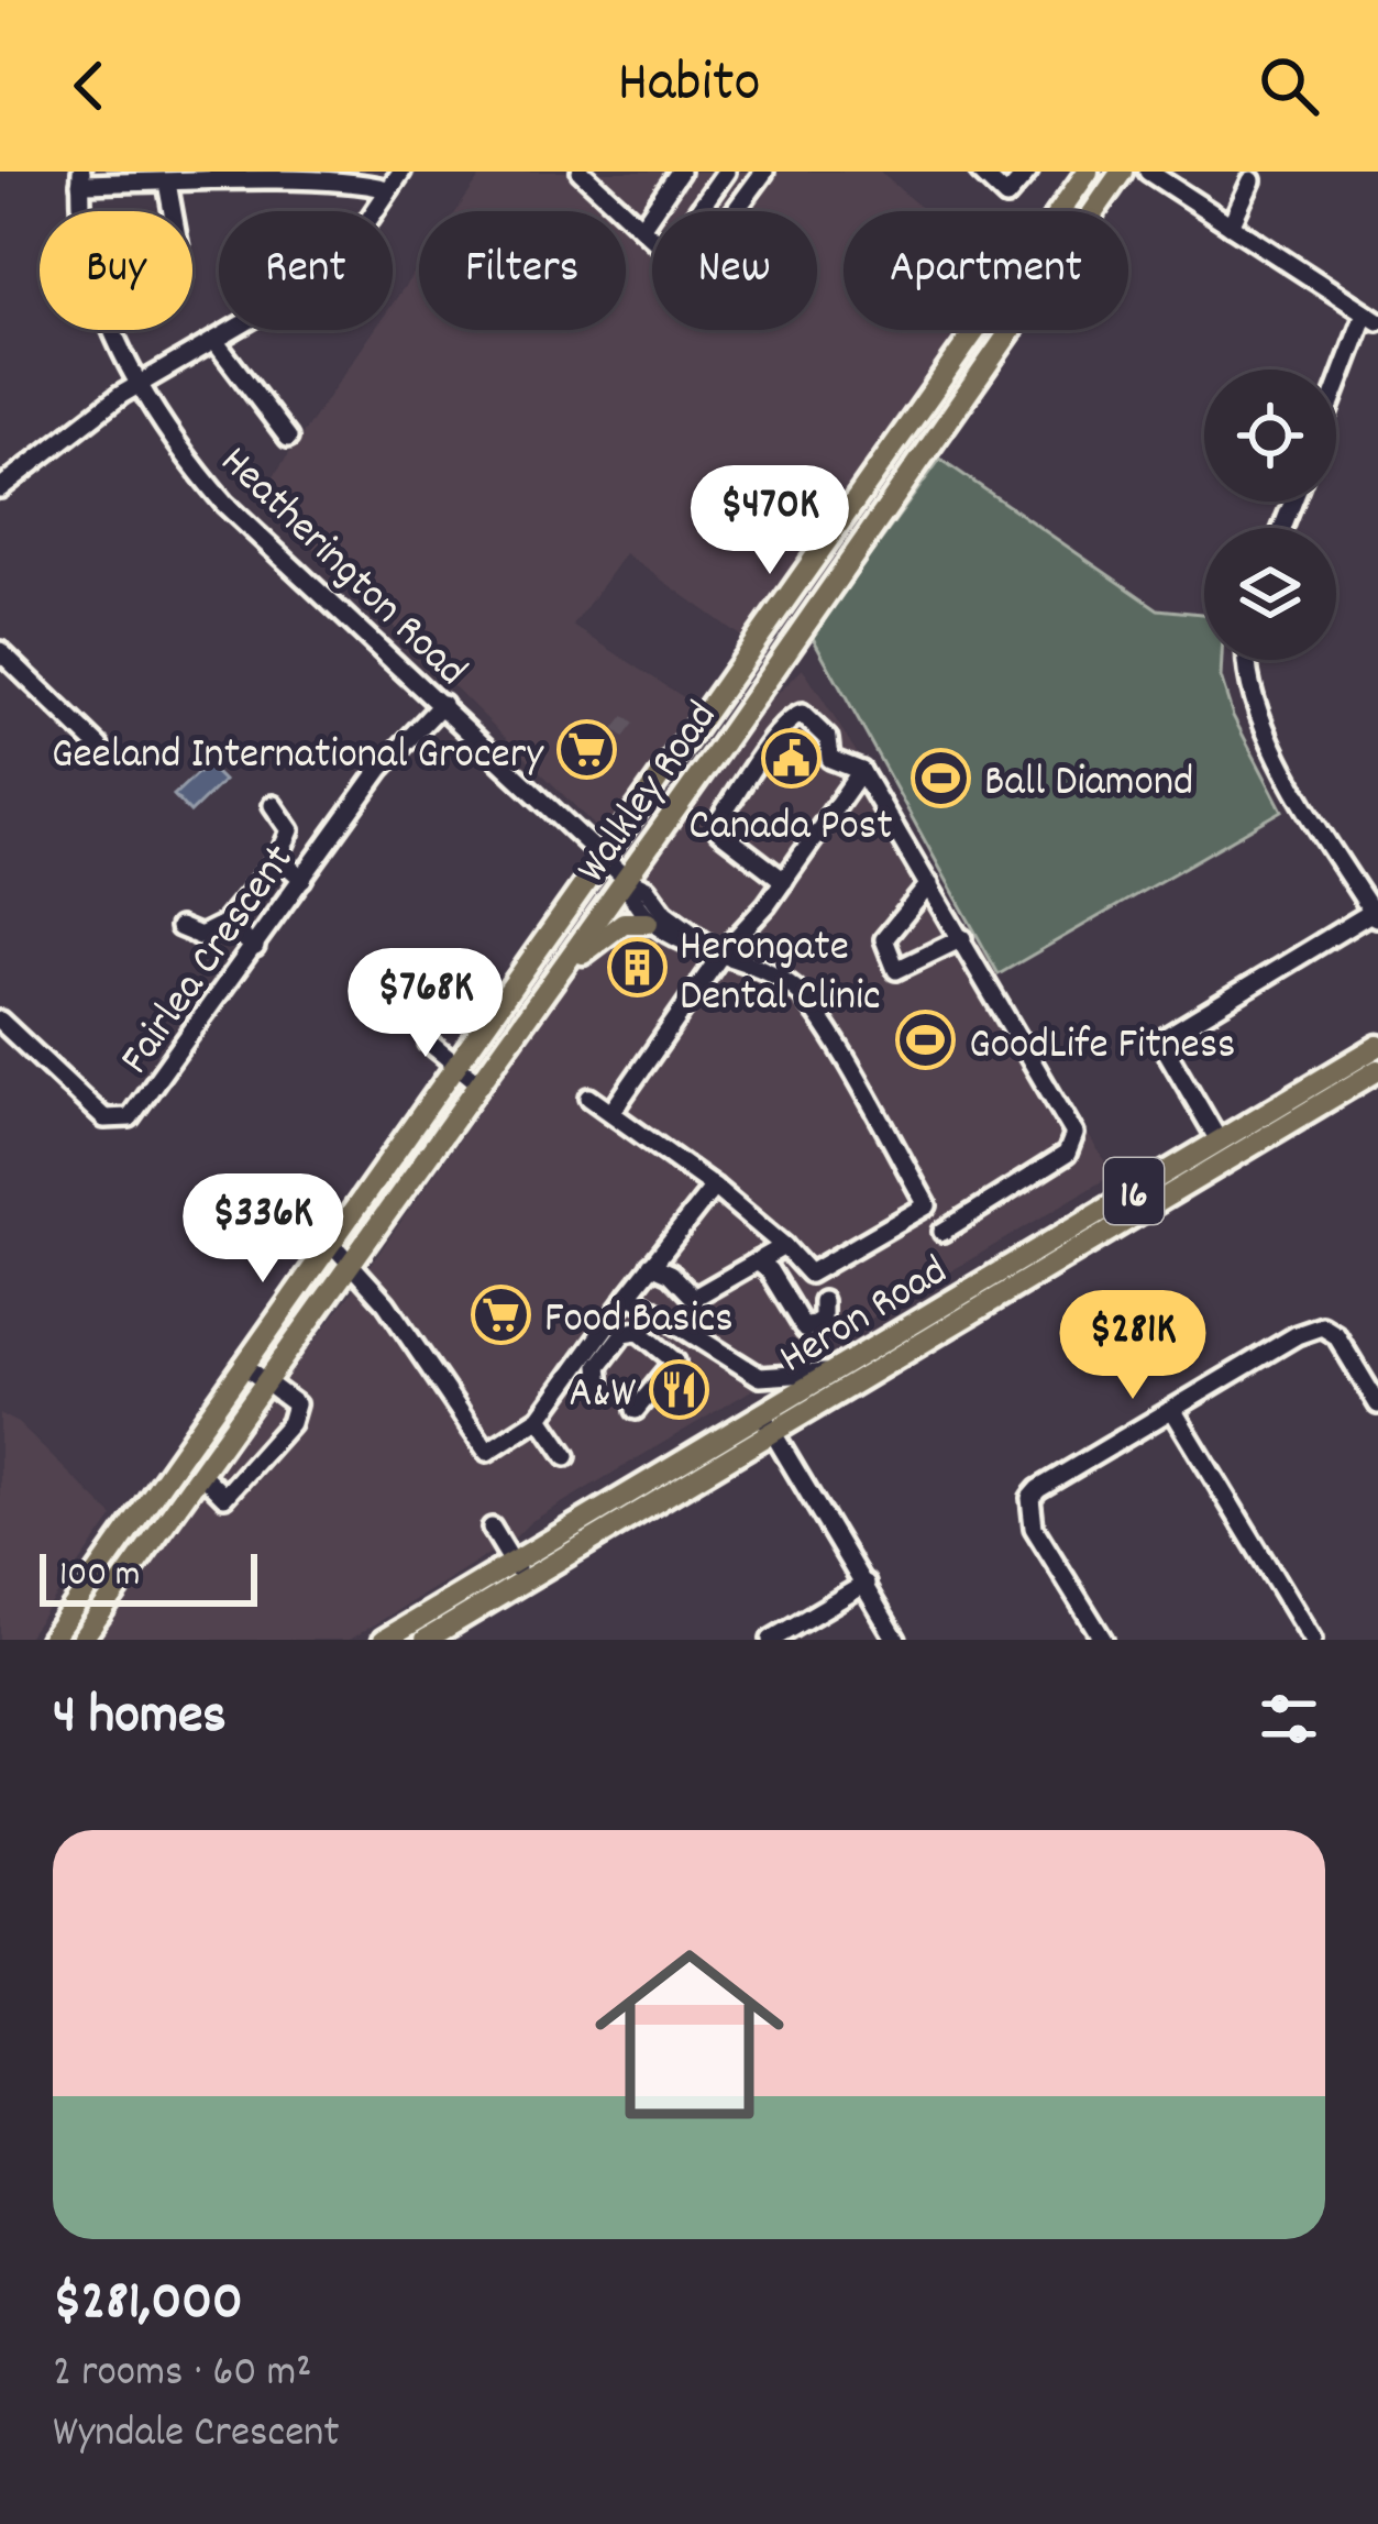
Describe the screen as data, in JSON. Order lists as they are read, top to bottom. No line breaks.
{"streets":{"main road":["Walkley Road","16","Heron Road"],"street":["Heatherington Road","Fairlea Crescent"]},"crossings":[["Heatherington Road","Walkley Road"],["Heatherington Road","Fairlea Crescent"]],"places":{"supermarket":["Geeland International Grocery","Food Basics"],"public building":["Canada Post"],"sports":["Ball Diamond","GoodLife Fitness"],"building":["Herongate Dental Clinic"],"restaurant":["A&W"]},"scale_bar":"100 m","page":{"header":"Habito","chip":["Buy","Rent","Filters","New","Apartment"],"price":["$470K","$768K","$336K","$281K"],"scale":"100 m","heading":"4 homes","list":[{"name":"$281,000","note":"2 rooms · 60 m² · Wyndale Crescent"}]}}
